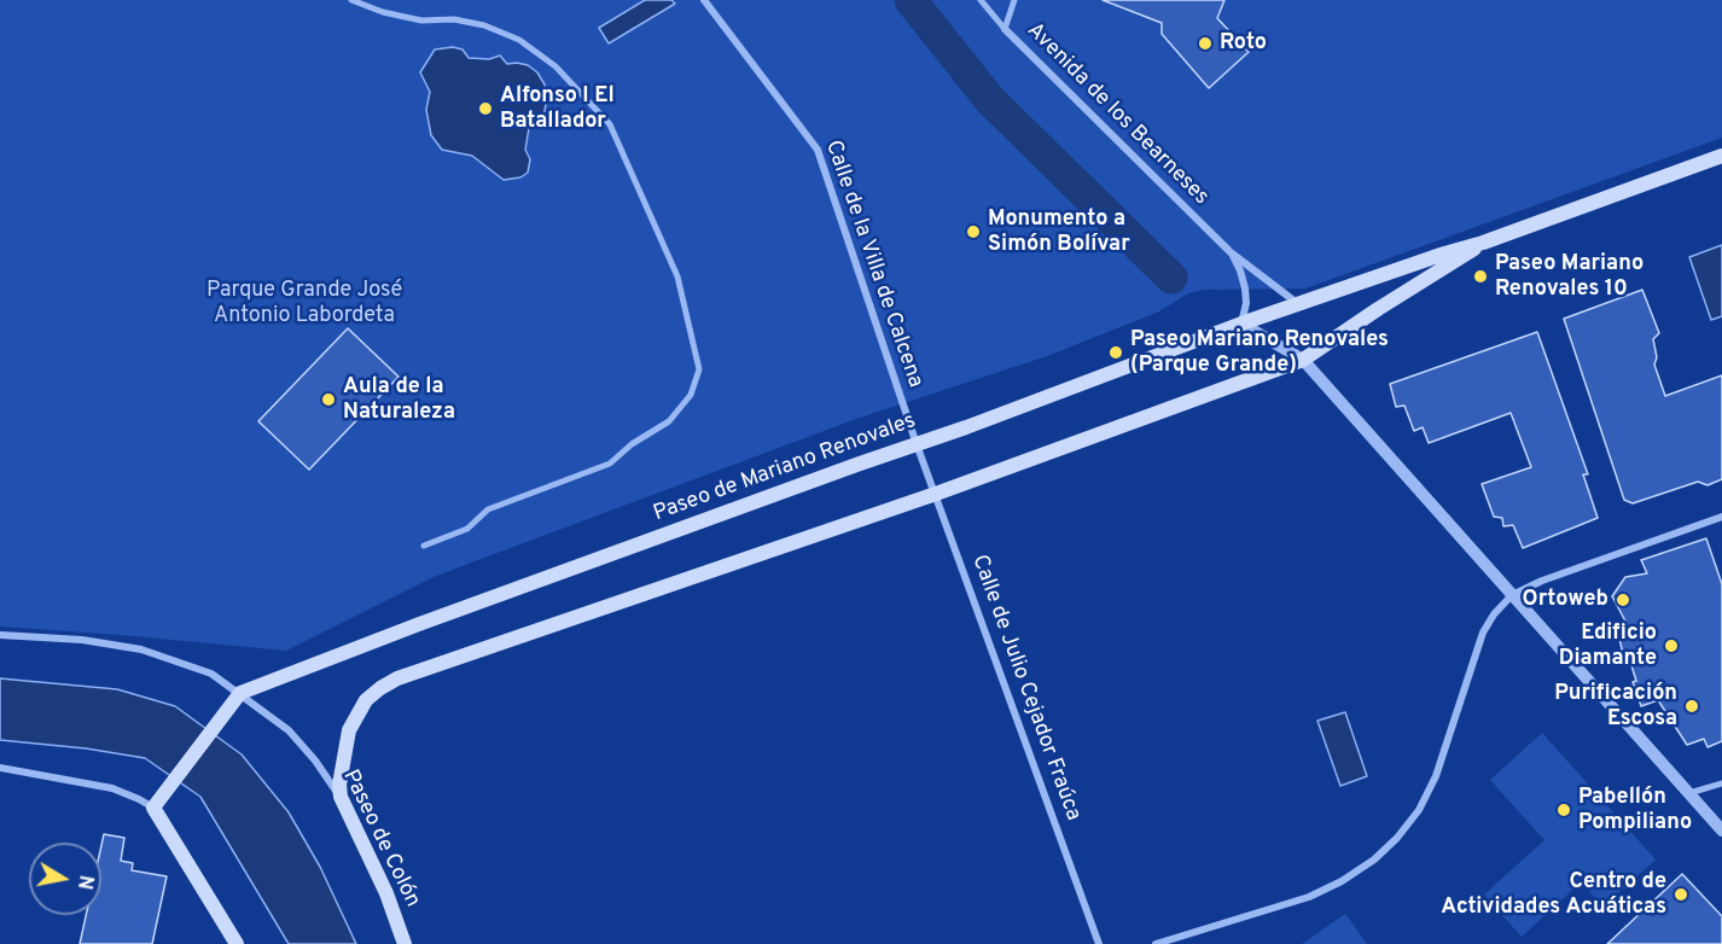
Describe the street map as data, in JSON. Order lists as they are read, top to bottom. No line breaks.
{"streets":{"main road":["Paseo de Mariano Renovales","Paseo de Colón"],"street":["Avenida de los Bearneses","Calle de la Villa de Calcena","Calle de Julio Cejador Fraúca"]},"crossings":[["Avenida de los Bearneses","Paseo de Mariano Renovales"],["Calle de la Villa de Calcena","Paseo de Mariano Renovales"],["Calle de la Villa de Calcena","Calle de Julio Cejador Fraúca"],["Paseo de Mariano Renovales","Calle de Julio Cejador Fraúca"],["Paseo de Mariano Renovales","Paseo de Colón"]],"parks":["Parque Grande José Antonio Labordeta"],"places":["Roto","Alfonso I El Batallador","Monumento a Simón Bolívar","Paseo Mariano Renovales 10","Paseo Mariano Renovales (Parque Grande)","Aula de la Naturaleza","Ortoweb","Edificio Diamante","Purificación Escosa","Pabellón Pompiliano","Centro de Actividades Acuáticas"],"north":"right"}
